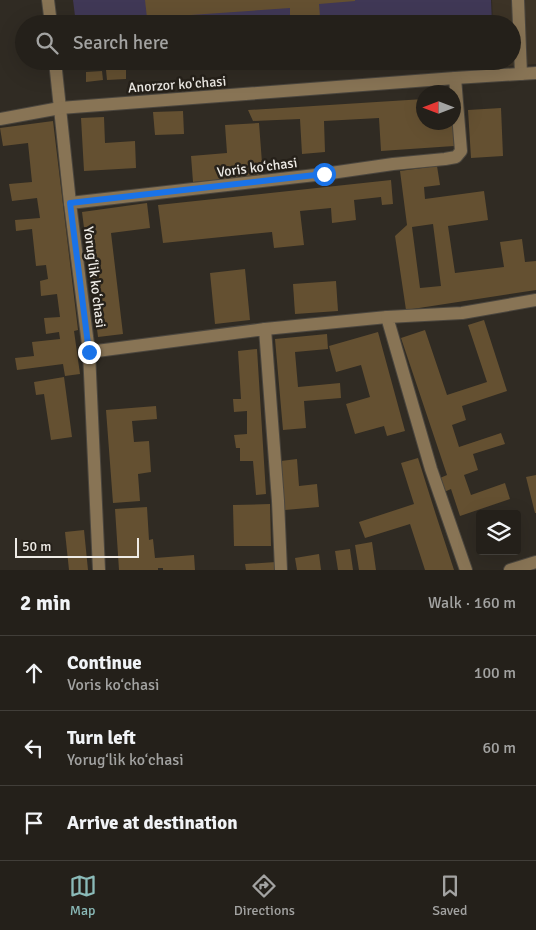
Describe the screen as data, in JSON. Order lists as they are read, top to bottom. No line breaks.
{"streets":{"street":["Anorzor ko'chasi","Voris koʻchasi","Yorugʻlik koʻchasi"]},"crossings":[["Anorzor ko'chasi","Voris koʻchasi"],["Anorzor ko'chasi","Yorugʻlik koʻchasi"],["Voris koʻchasi","Yorugʻlik koʻchasi"]],"scale_bar":"50 m","north":"left","page":{"search":"Search here","scale":"50 m","heading":["2 min","Walk · 160 m"],"list":[["Continue","Voris koʻchasi","100 m"],["Turn left","Yorugʻlik koʻchasi","60 m"],"Arrive at destination"],"nav":["Map","Directions","Saved"]}}
